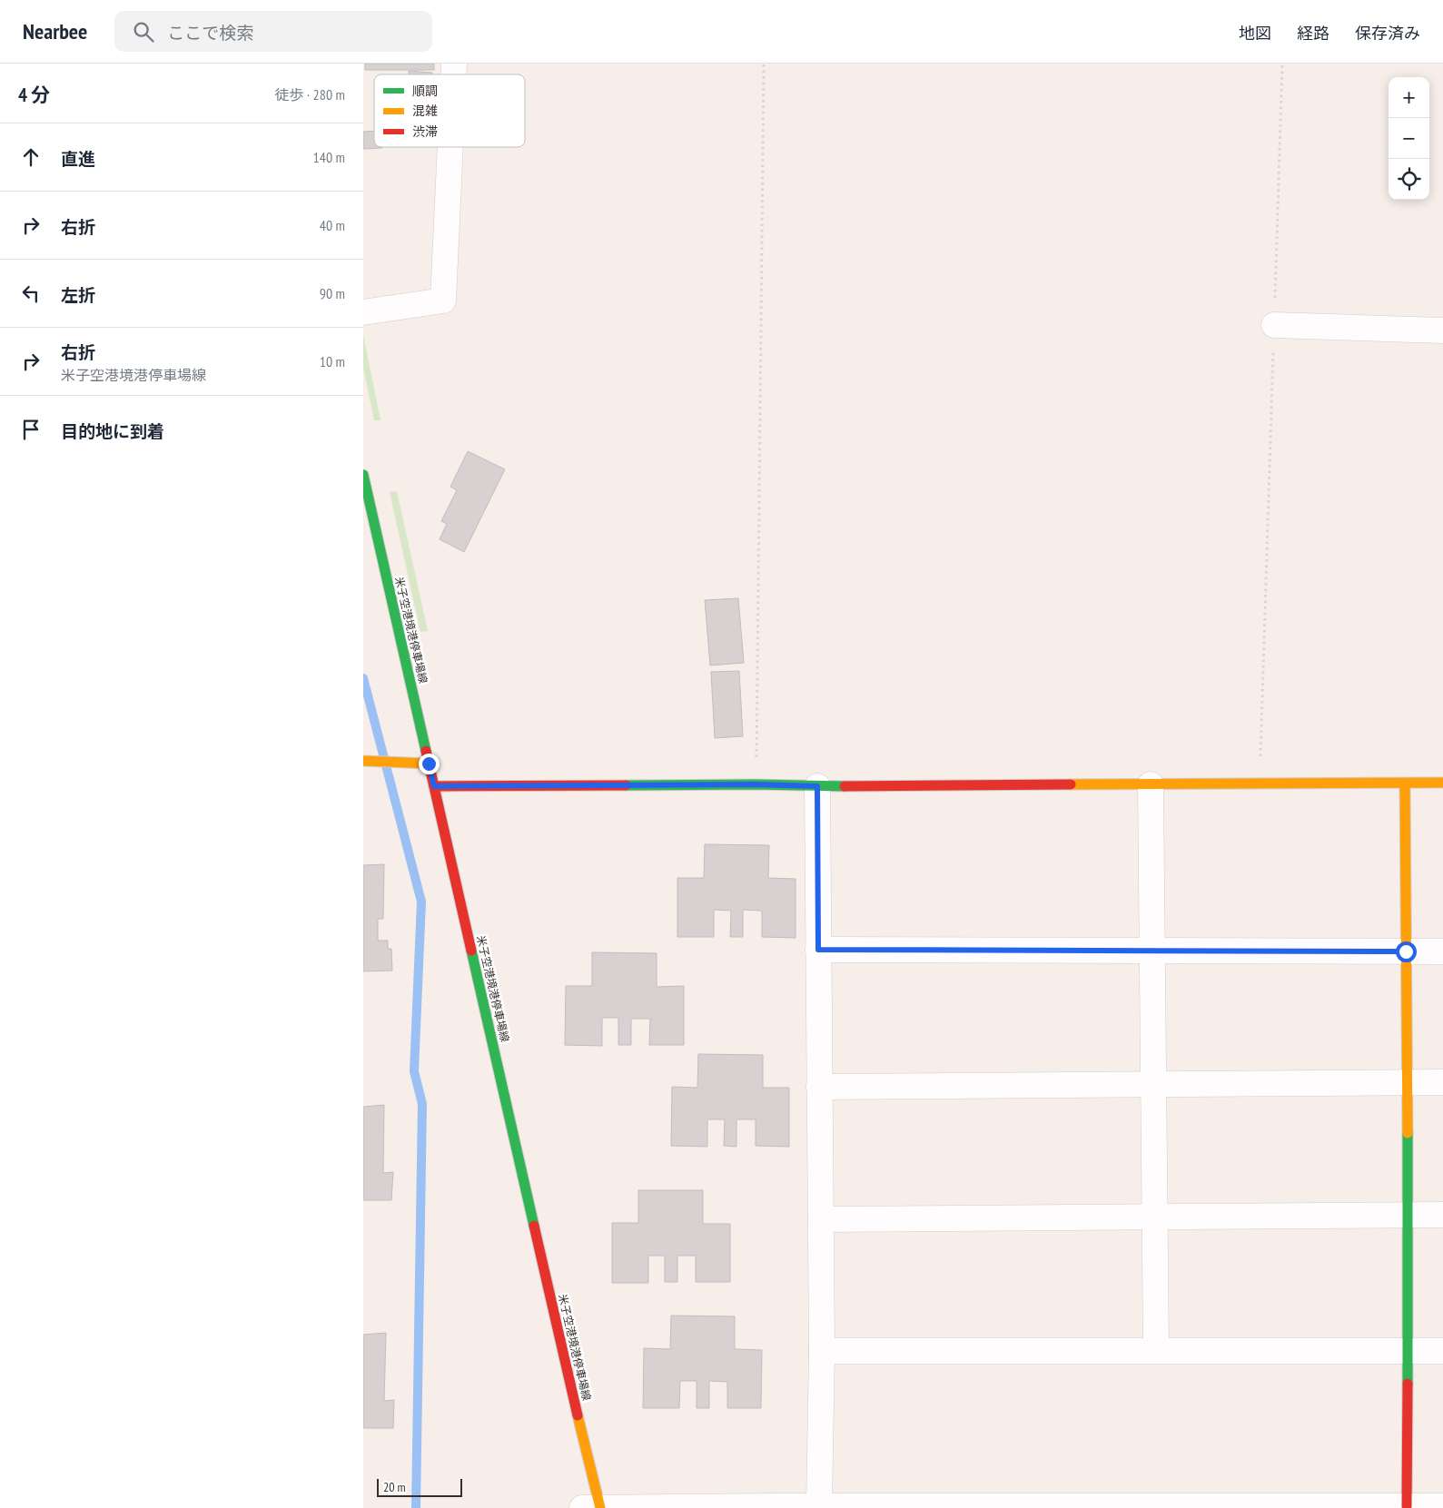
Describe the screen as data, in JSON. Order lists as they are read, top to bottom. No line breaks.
{"streets":{"street":["米子空港境港停車場線"]},"legend":["順調","混雑","渋滞"],"scale_bar":"20 m","page":{"header":"Nearbee","search":"ここで検索","nav":["地図","経路","保存済み"],"heading":["4 分","徒歩 · 280 m"],"map_buttons":["+","−"],"list":[["直進","140 m"],["右折","40 m"],["左折","90 m"],["右折","米子空港境港停車場線","10 m"],"目的地に到着"],"scale":"20 m"}}
